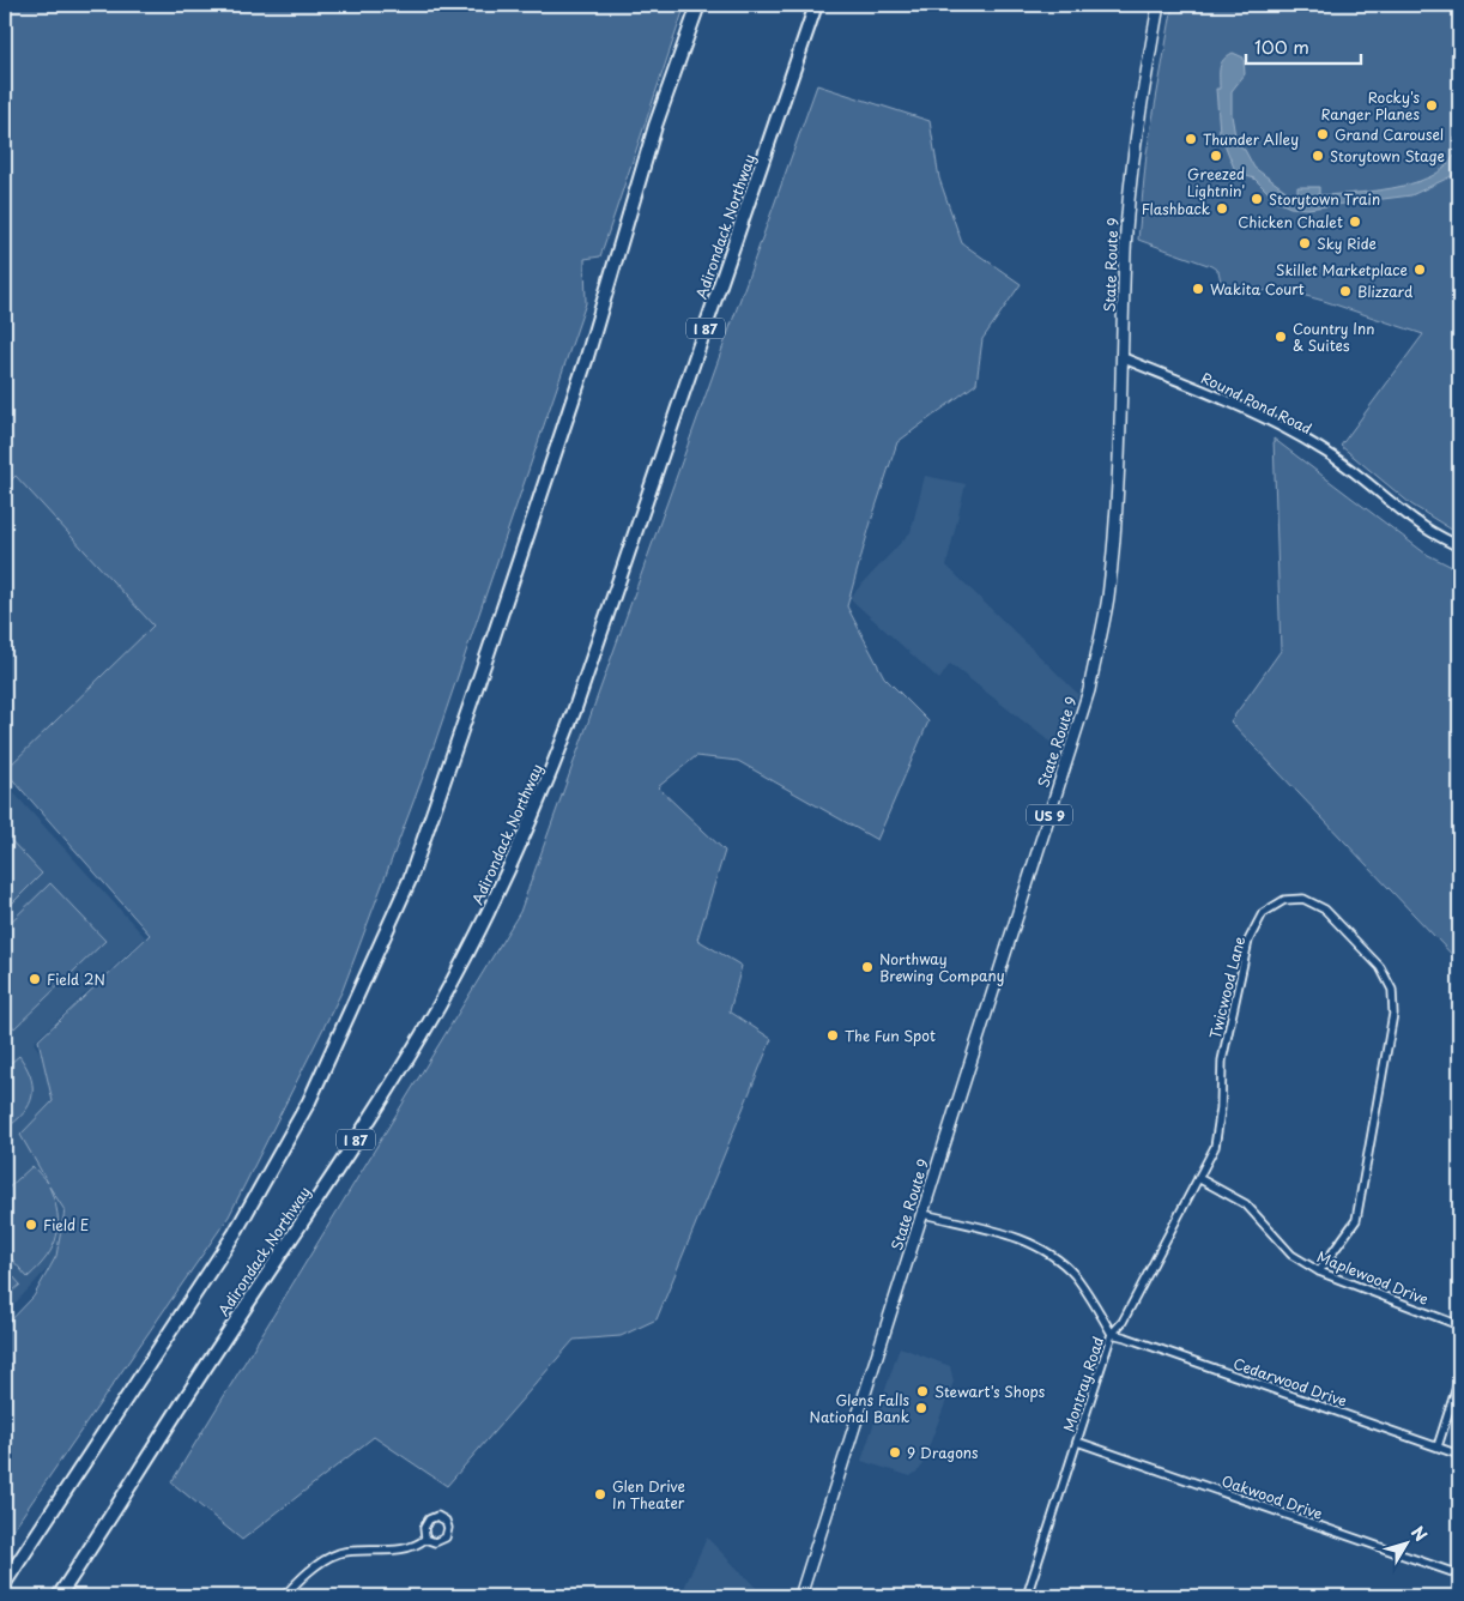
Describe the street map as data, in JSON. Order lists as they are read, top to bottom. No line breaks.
{"streets":{"highway":["Adirondack Northway","I 87"],"main road":["State Route 9","US 9"],"street":["Round Pond Road","Twicwood Lane","Maplewood Drive","Cedarwood Drive","Montray Road","Oakwood Drive"]},"crossings":[["State Route 9","Round Pond Road"],["State Route 9","Montray Road"],["Twicwood Lane","Maplewood Drive"],["Twicwood Lane","Cedarwood Drive"],["Twicwood Lane","Montray Road"],["Cedarwood Drive","Montray Road"],["Montray Road","Oakwood Drive"]],"places":["Rocky's Ranger Planes","Grand Carousel","Thunder Alley","Greezed Lightnin'","Storytown Stage","Storytown Train","Flashback","Chicken Chalet","Sky Ride","Skillet Marketplace","Wakita Court","Blizzard","Country Inn & Suites","Northway Brewing Company","Field 2N","The Fun Spot","Field E","Stewart's Shops","Glens Falls National Bank","9 Dragons","Glen Drive In Theater"],"scale_bar":"100 m","north":"top right"}
